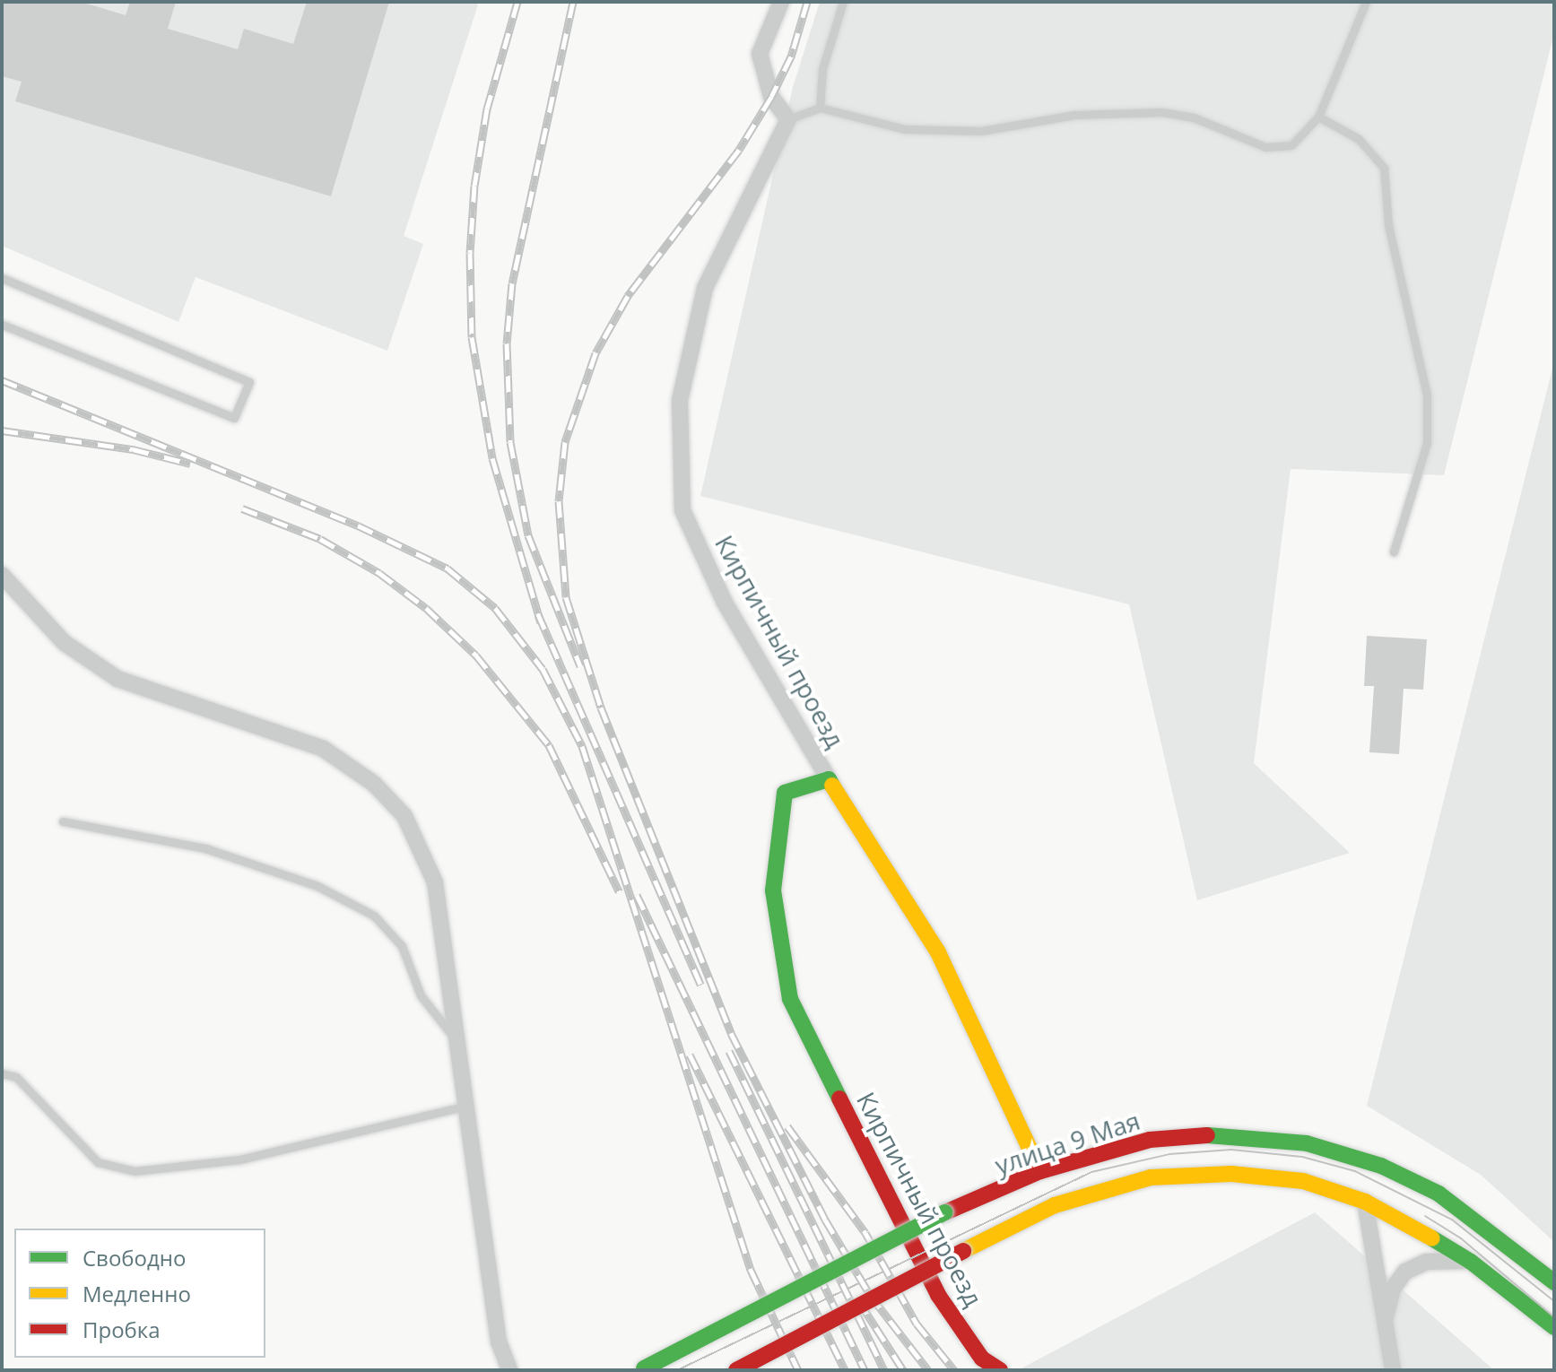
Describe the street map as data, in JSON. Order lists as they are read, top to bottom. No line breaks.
{"streets":{"main road":["Кирпичный проезд","улица 9 Мая"]},"crossings":[["Кирпичный проезд","улица 9 Мая"]],"legend":["Свободно","Медленно","Пробка"]}
